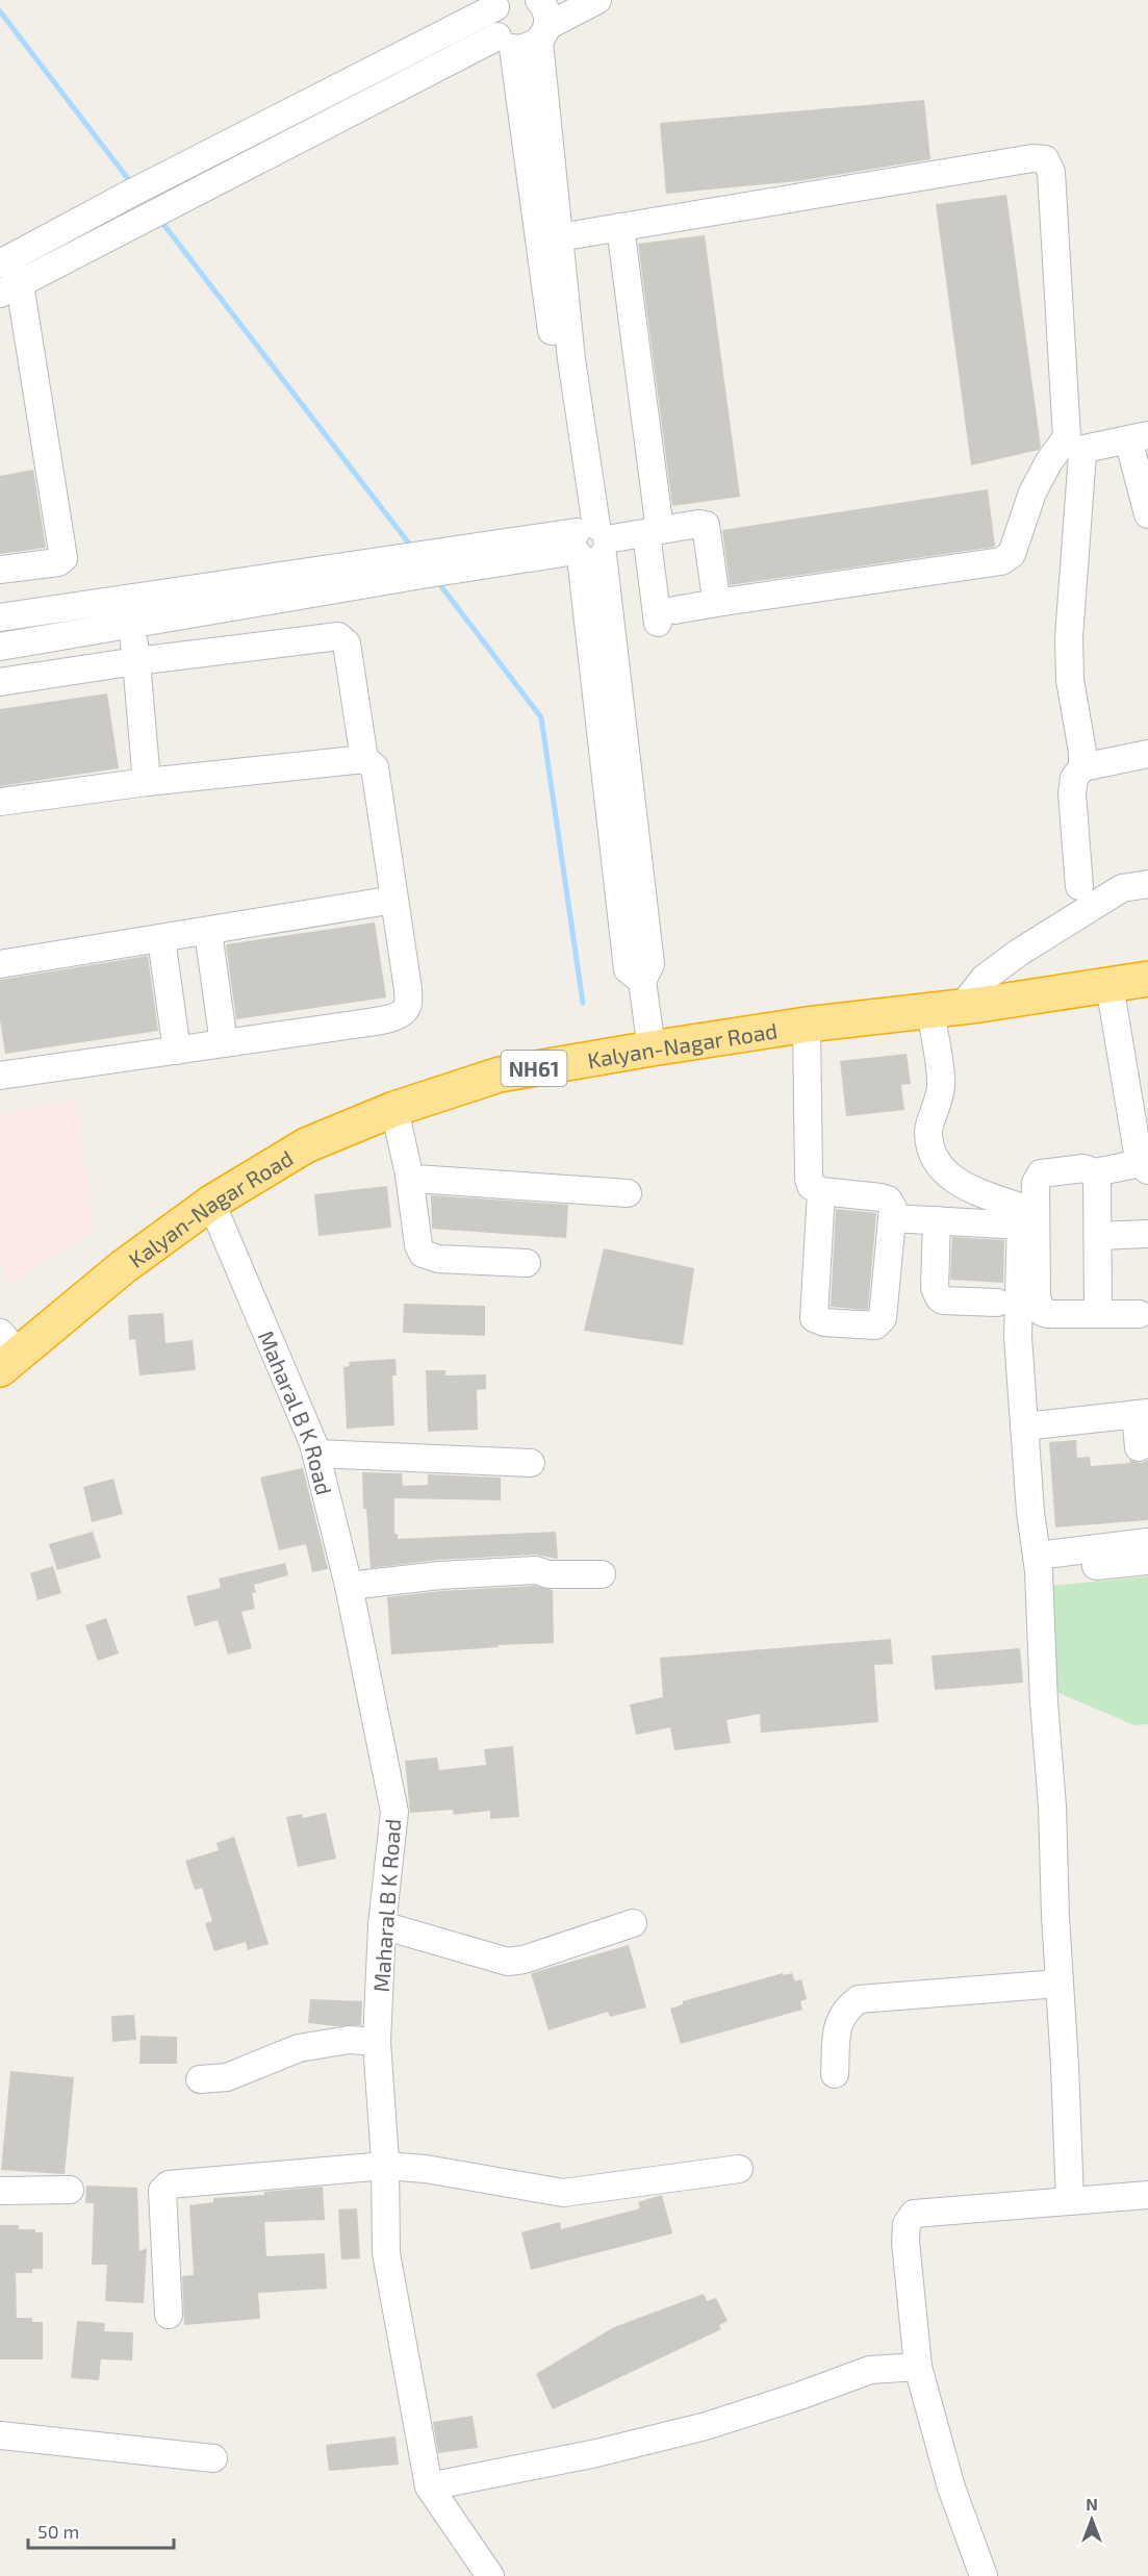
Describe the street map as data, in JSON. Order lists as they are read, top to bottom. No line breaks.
{"streets":{"highway":["Kalyan-Nagar Road","NH61"],"street":["Maharal B K Road"]},"crossings":[["Kalyan-Nagar Road","Maharal B K Road"]],"scale_bar":"50 m","north":"top"}
